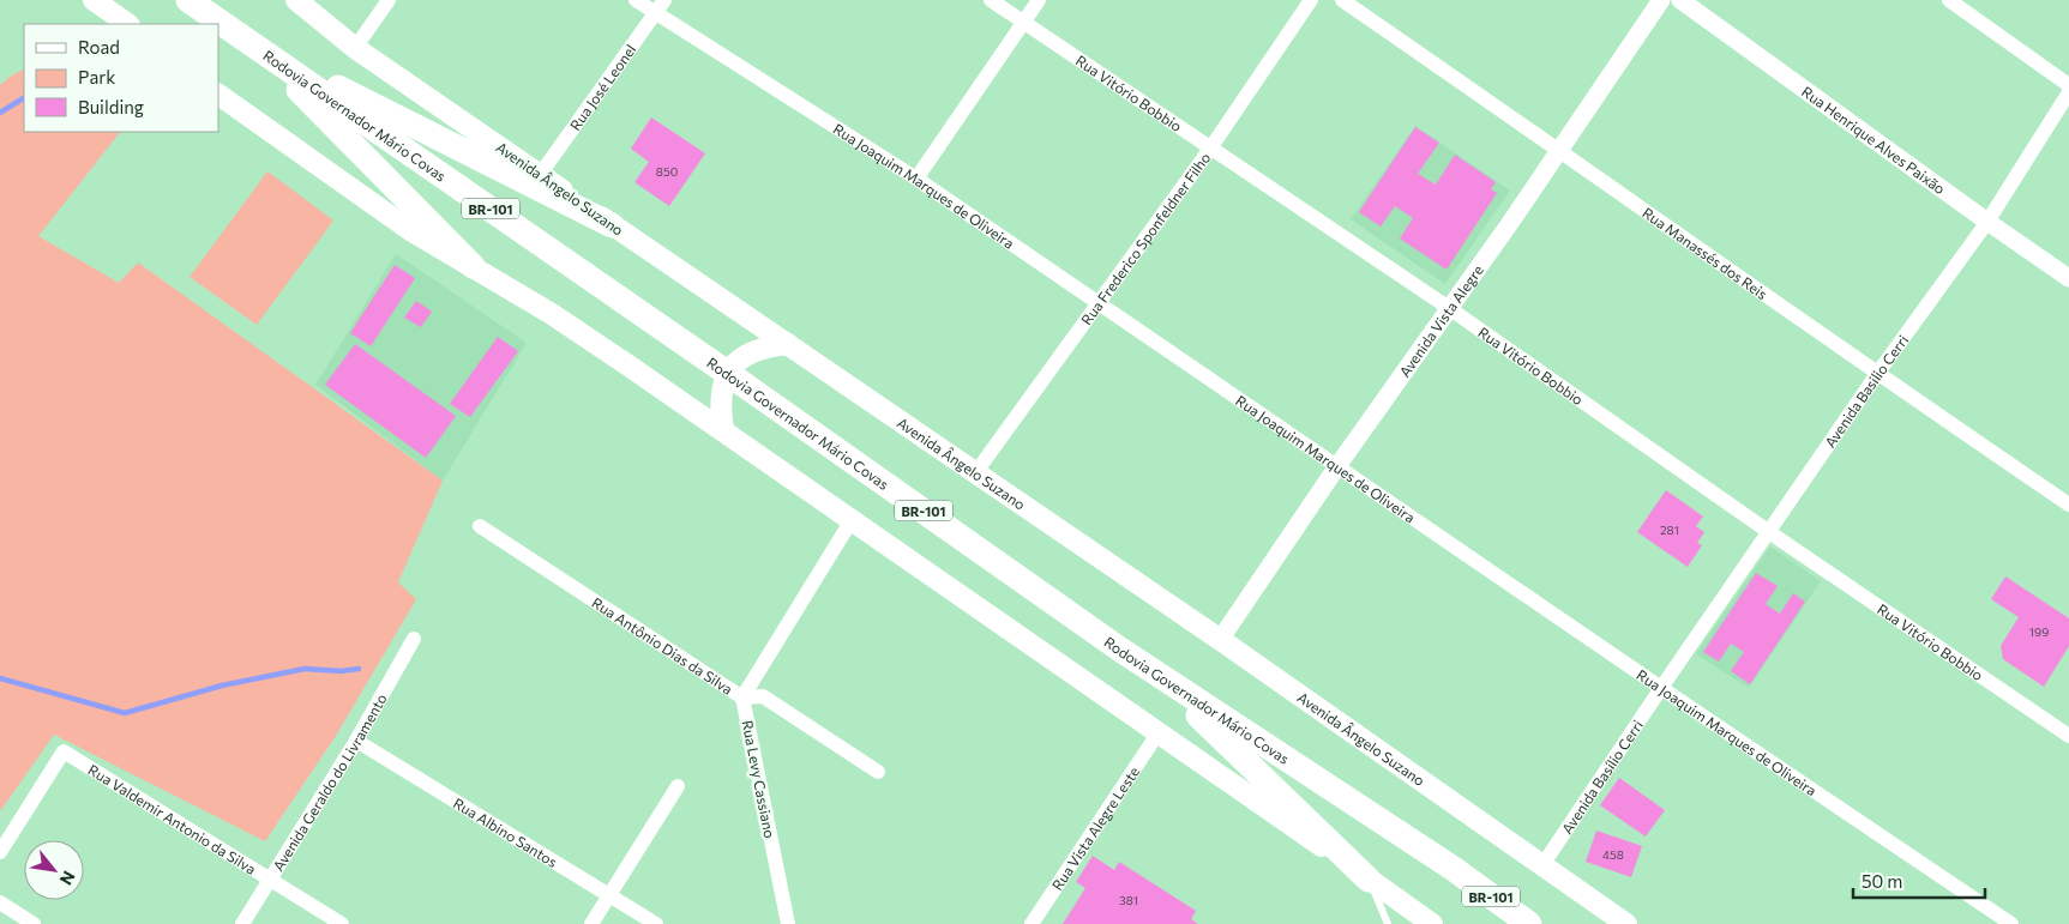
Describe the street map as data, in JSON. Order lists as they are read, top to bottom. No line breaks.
{"streets":{"highway":["Rodovia Governador Mário Covas","BR-101"],"main road":["Avenida Ângelo Suzano"],"street":["Rua José Leonel","Rua Vitório Bobbio","Rua Henrique Alves Paixão","Rua Joaquim Marques de Oliveira","Rua Frederico Sponfeldner Filho","Rua Manassés dos Reis","Avenida Vista Alegre","Avenida Basilio Cerri","Rua Antônio Dias da Silva","Avenida Basílio Cerri","Rua Levy Cassiano","Avenida Geraldo do Livramento","Rua Valdemir Antonio da Silva","Rua Vista Alegre Leste","Rua Albino Santos"]},"crossings":[["Rua José Leonel","Rua Joaquim Marques de Oliveira"],["Rua José Leonel","Avenida Ângelo Suzano"],["Rua Vitório Bobbio","Rua Frederico Sponfeldner Filho"],["Rua Vitório Bobbio","Avenida Vista Alegre"],["Rua Vitório Bobbio","Avenida Basilio Cerri"],["Rua Henrique Alves Paixão","Avenida Basilio Cerri"],["Rua Joaquim Marques de Oliveira","Rua Frederico Sponfeldner Filho"],["Rua Joaquim Marques de Oliveira","Avenida Vista Alegre"],["Rua Joaquim Marques de Oliveira","Avenida Basilio Cerri"],["Rua Joaquim Marques de Oliveira","Avenida Basílio Cerri"],["Avenida Ângelo Suzano","Rua Frederico Sponfeldner Filho"],["Avenida Ângelo Suzano","Avenida Vista Alegre"],["Avenida Ângelo Suzano","Avenida Basílio Cerri"],["Rua Manassés dos Reis","Avenida Vista Alegre"],["Rua Manassés dos Reis","Avenida Basilio Cerri"],["Avenida Basilio Cerri","Avenida Basílio Cerri"],["Rua Antônio Dias da Silva","Rua Levy Cassiano"],["Avenida Geraldo do Livramento","Rua Valdemir Antonio da Silva"],["Avenida Geraldo do Livramento","Rua Albino Santos"]],"house_numbers":["850","281","199","458","381"],"legend":["Road","Park","Building"],"scale_bar":"50 m","north":"bottom right"}
